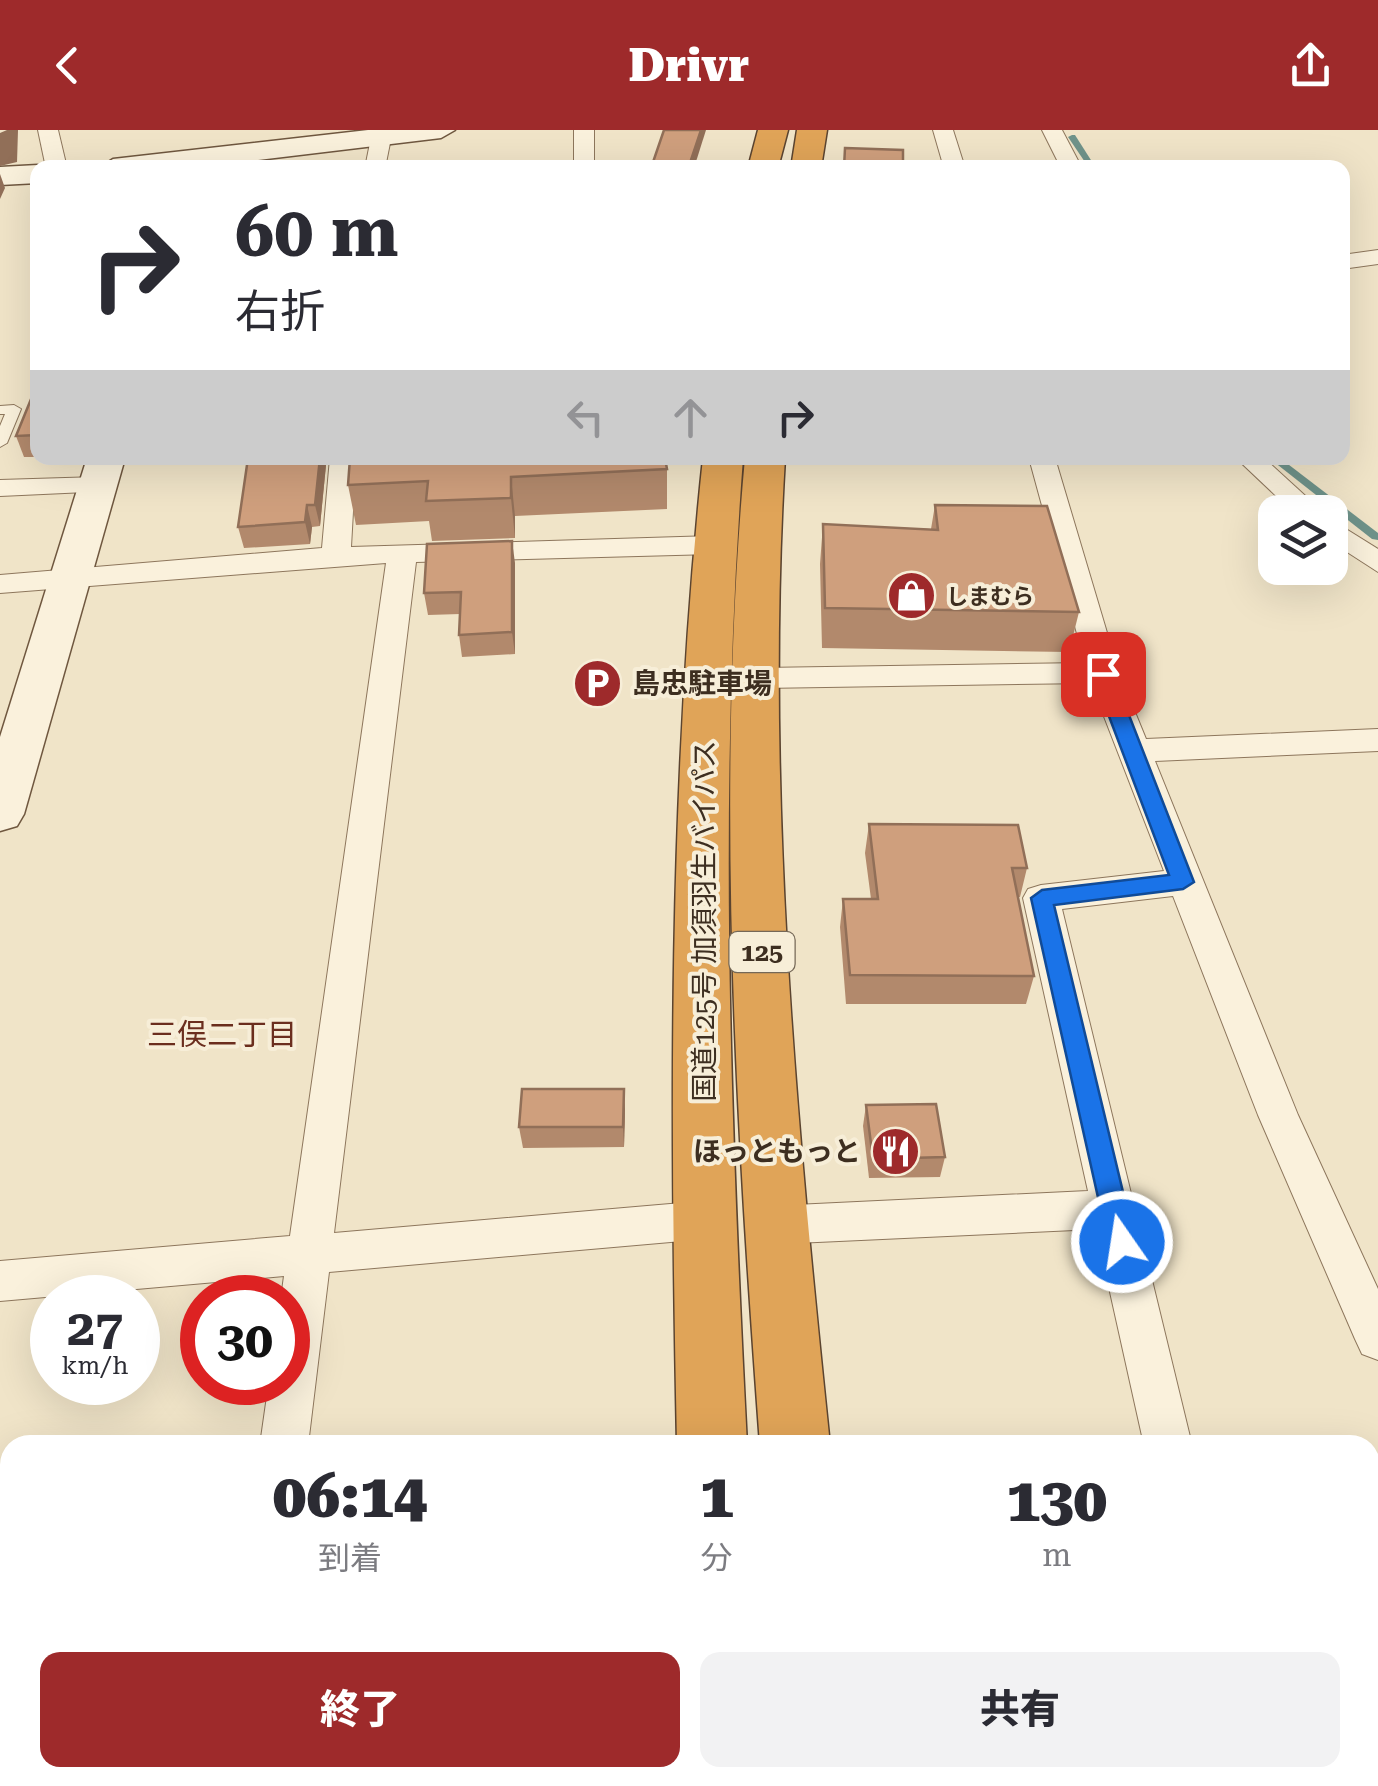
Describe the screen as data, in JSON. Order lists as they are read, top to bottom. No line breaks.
{"streets":{"highway":["国道125号 加須羽生バイパス","125"]},"districts":["三俣二丁目"],"places":{"shop":["しまむら"],"parking":["島忠駐車場"],"restaurant":["ほっともっと"]},"page":{"header":"Drivr","turn":["60 m","右折"],"speed":"27 km/h","limit":"30","eta":["06:14","到着","1","分","130","m"],"buttons":["終了","共有"]}}
